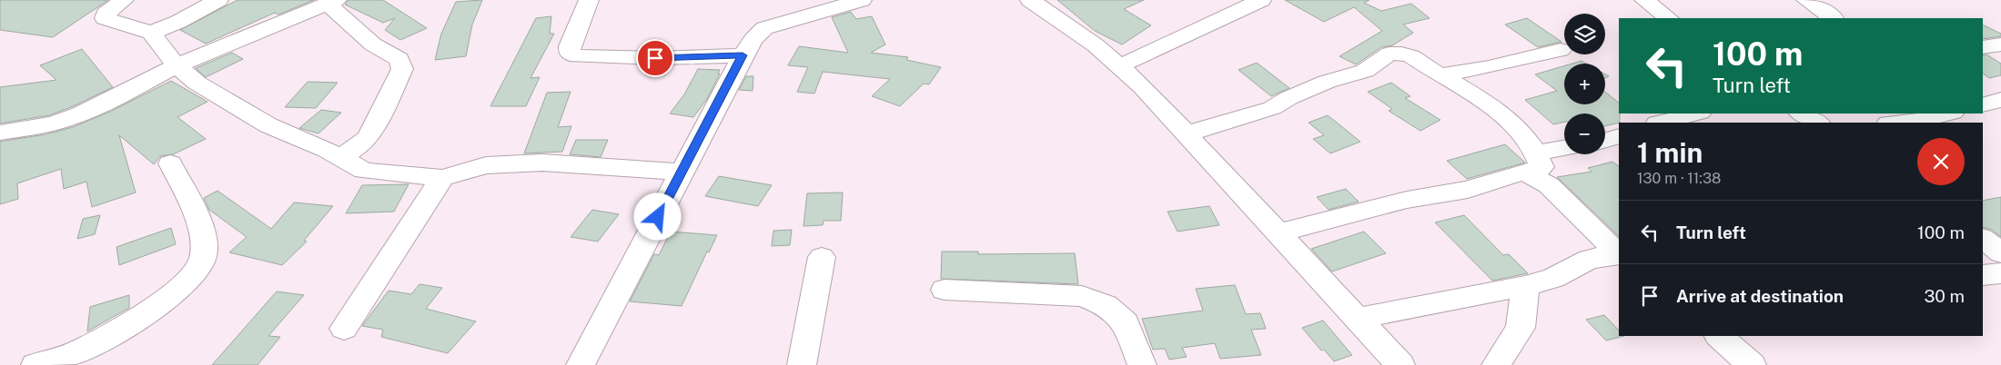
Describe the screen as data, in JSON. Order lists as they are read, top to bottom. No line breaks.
{"page":{"map_buttons":["+","−"],"turn":["100 m","Turn left"],"heading":["1 min","130 m · 11:38"],"list":[{"name":"Turn left","value":"100 m"},{"name":"Arrive at destination","value":"30 m"}]}}
